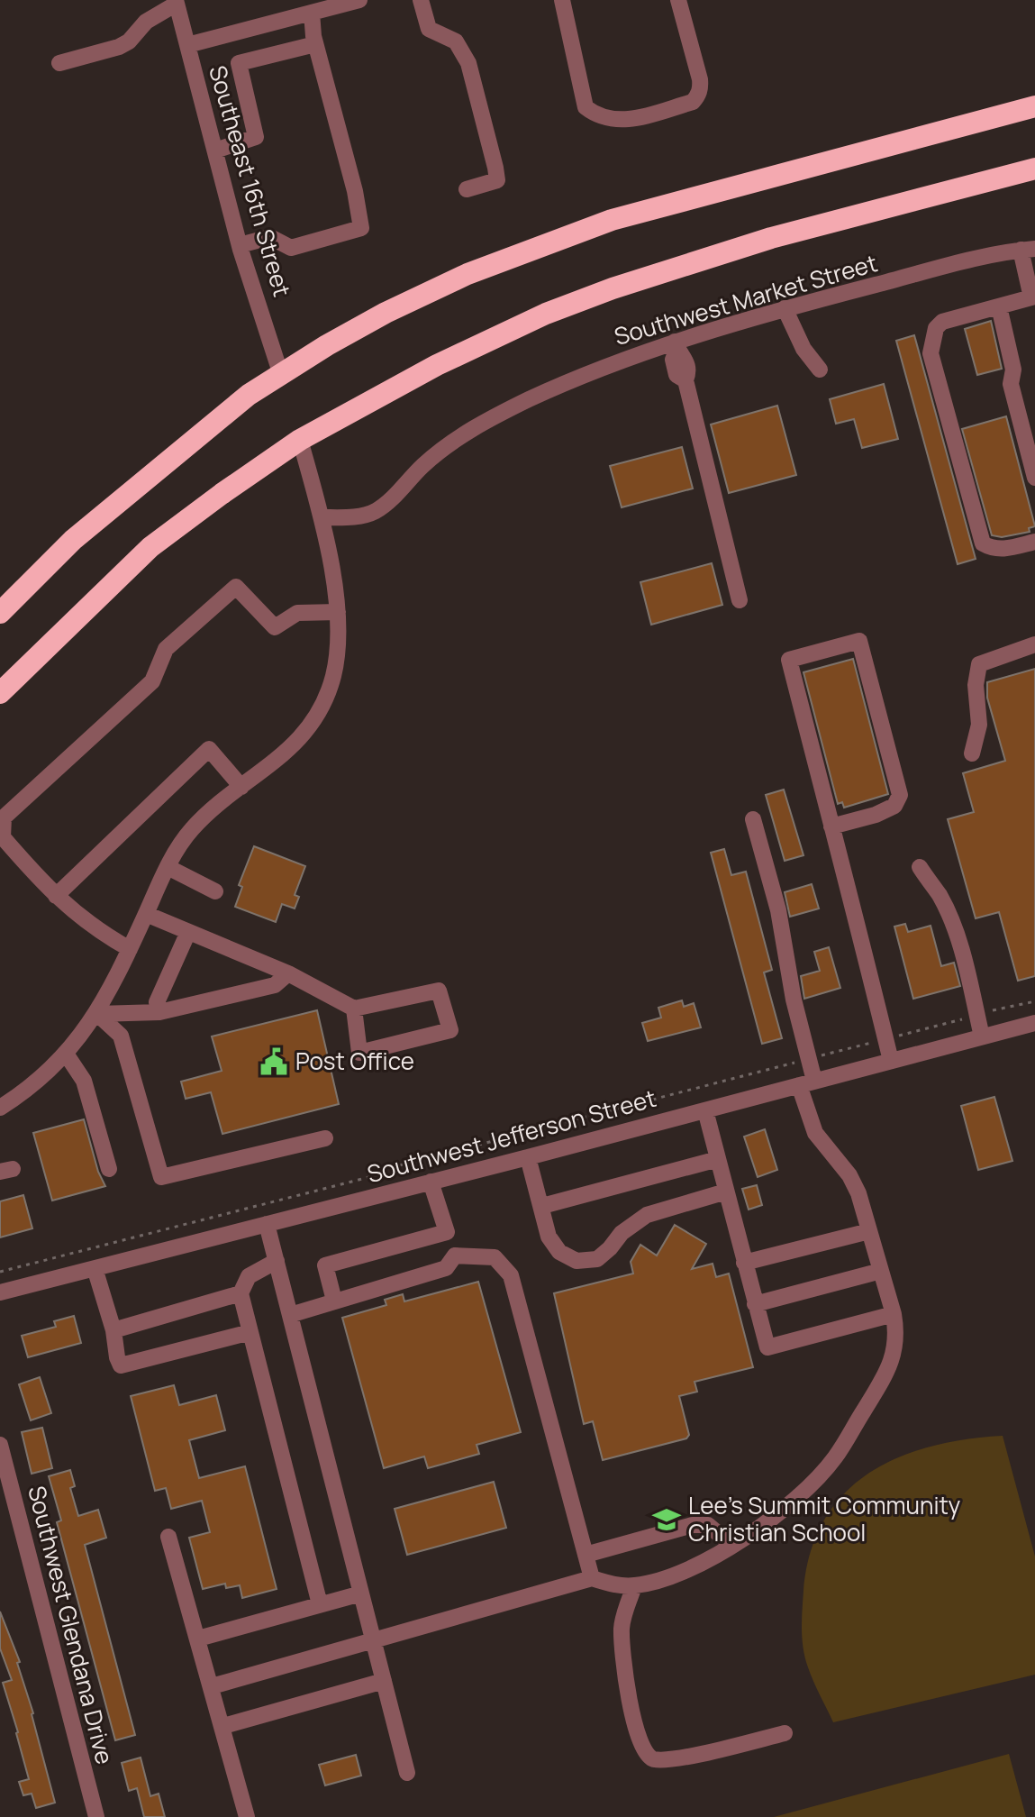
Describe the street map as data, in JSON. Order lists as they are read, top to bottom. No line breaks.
{"streets":{"street":["Southeast 16th Street","Southwest Market Street","Southwest Jefferson Street","Southwest Glendana Drive"]},"places":{"public building":["Post Office"],"school or university":["Lee's Summit Community Christian School"]}}
